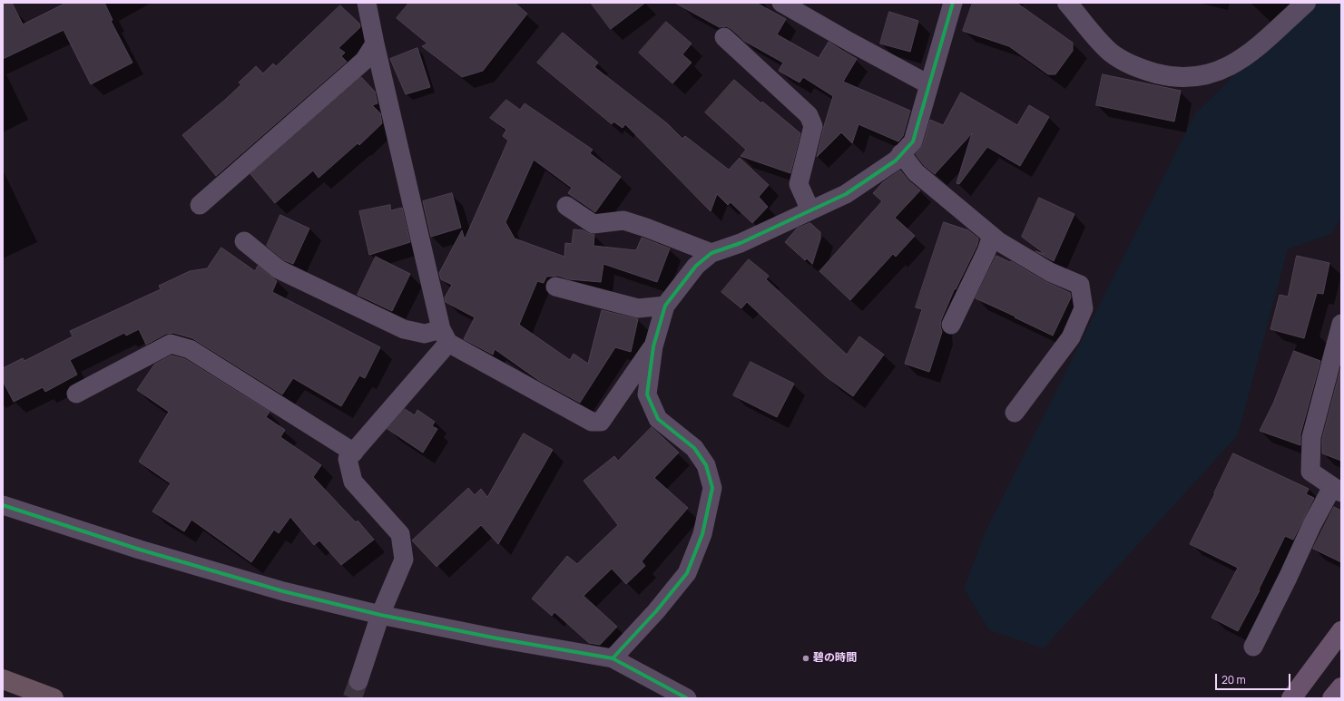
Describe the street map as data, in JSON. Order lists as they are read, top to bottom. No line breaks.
{"places":["碧の時間"],"scale_bar":"20 m"}
